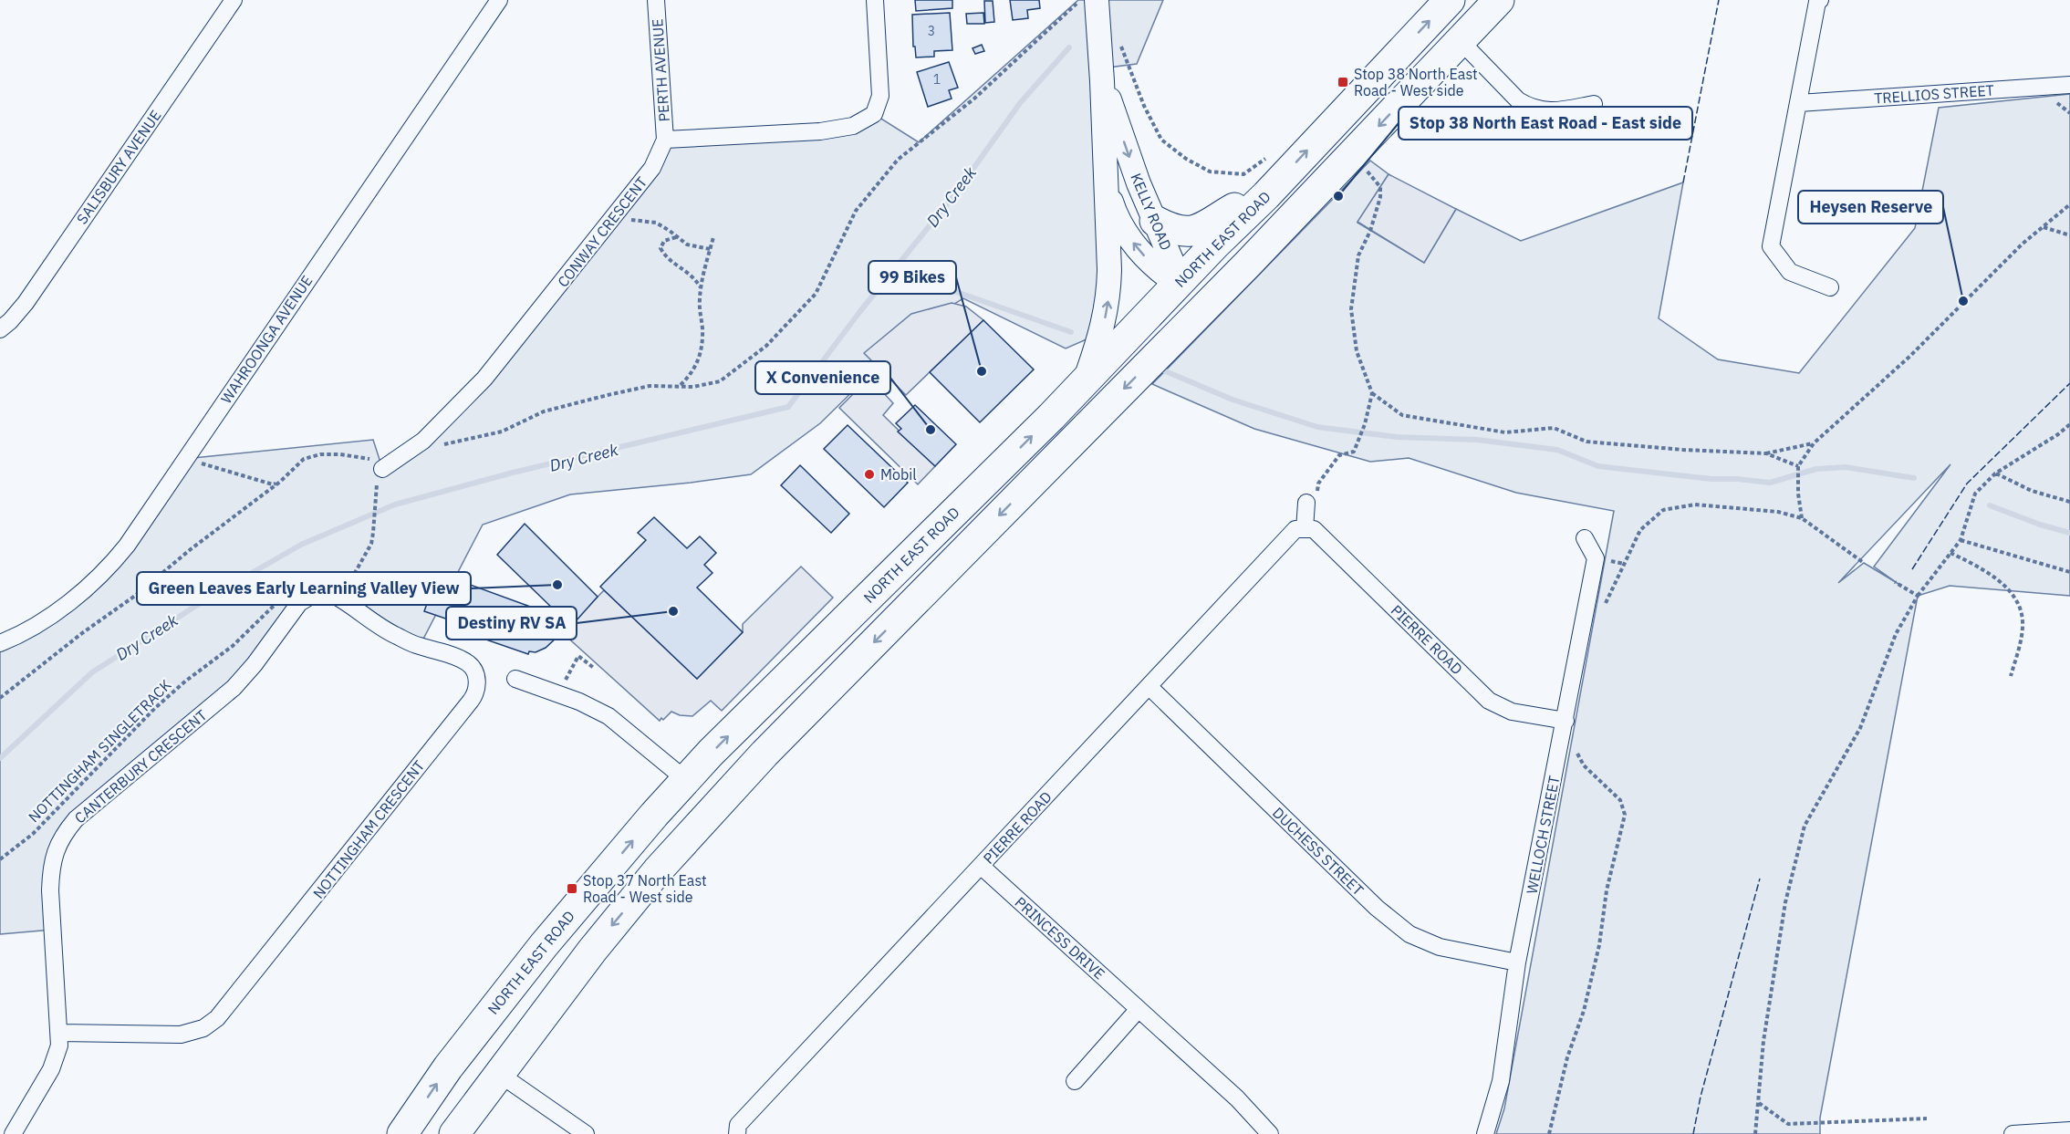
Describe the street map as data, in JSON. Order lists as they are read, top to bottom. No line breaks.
{"streets":{"highway":["NORTH EAST ROAD"],"street":["PERTH AVENUE","TRELLIOS STREET","SALISBURY AVENUE","KELLY ROAD","CONWAY CRESCENT","WAHROONGA AVENUE","PIERRE ROAD","CANTERBURY CRESCENT","NOTTINGHAM CRESCENT","WELLOCH STREET","DUCHESS STREET","PRINCESS DRIVE"],"path":["NOTTINGHAM SINGLETRACK"]},"crossings":[["PERTH AVENUE","CONWAY CRESCENT"],["KELLY ROAD","NORTH EAST ROAD"],["PIERRE ROAD","WELLOCH STREET"],["PIERRE ROAD","DUCHESS STREET"],["PIERRE ROAD","PRINCESS DRIVE"],["CANTERBURY CRESCENT","NOTTINGHAM CRESCENT"],["WELLOCH STREET","DUCHESS STREET"]],"water":["Dry Creek"],"places":{"transit":["Stop 38 North East Road - West side","Stop 37 North East Road - West side"],"other":["Stop 38 North East Road - East side","Heysen Reserve","99 Bikes","X Convenience","Mobil","Green Leaves Early Learning Valley View","Destiny RV SA"]},"house_numbers":["3","1"]}
